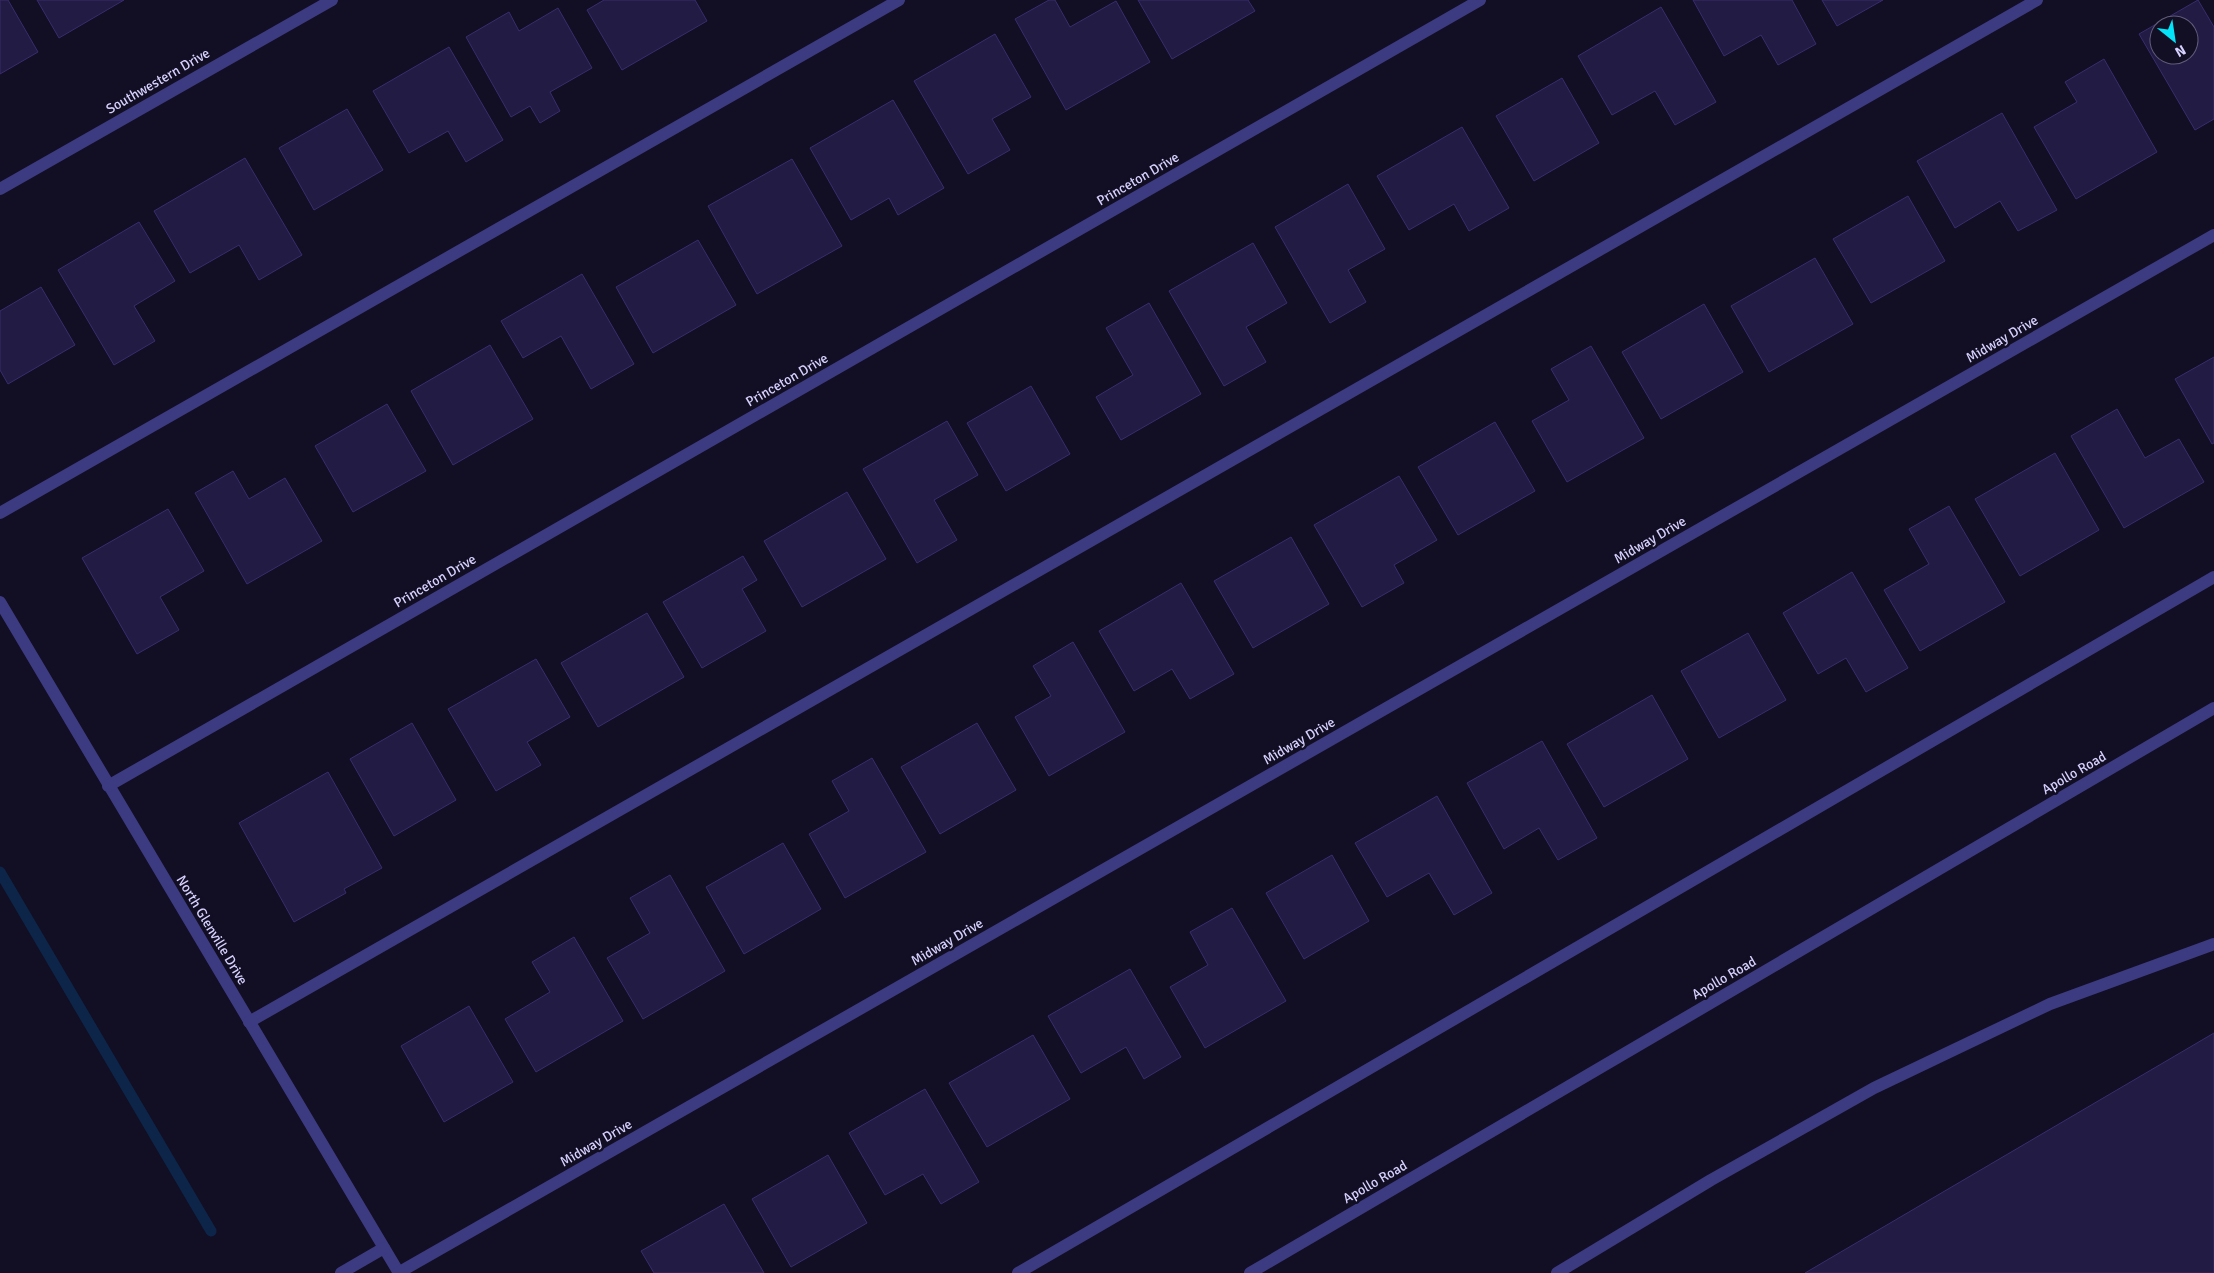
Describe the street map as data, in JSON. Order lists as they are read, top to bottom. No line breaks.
{"streets":{"street":["Southwestern Drive","Princeton Drive","Midway Drive","Apollo Road","North Glenville Drive"]},"crossings":[["Princeton Drive","North Glenville Drive"],["Midway Drive","North Glenville Drive"]],"north":"bottom right"}
